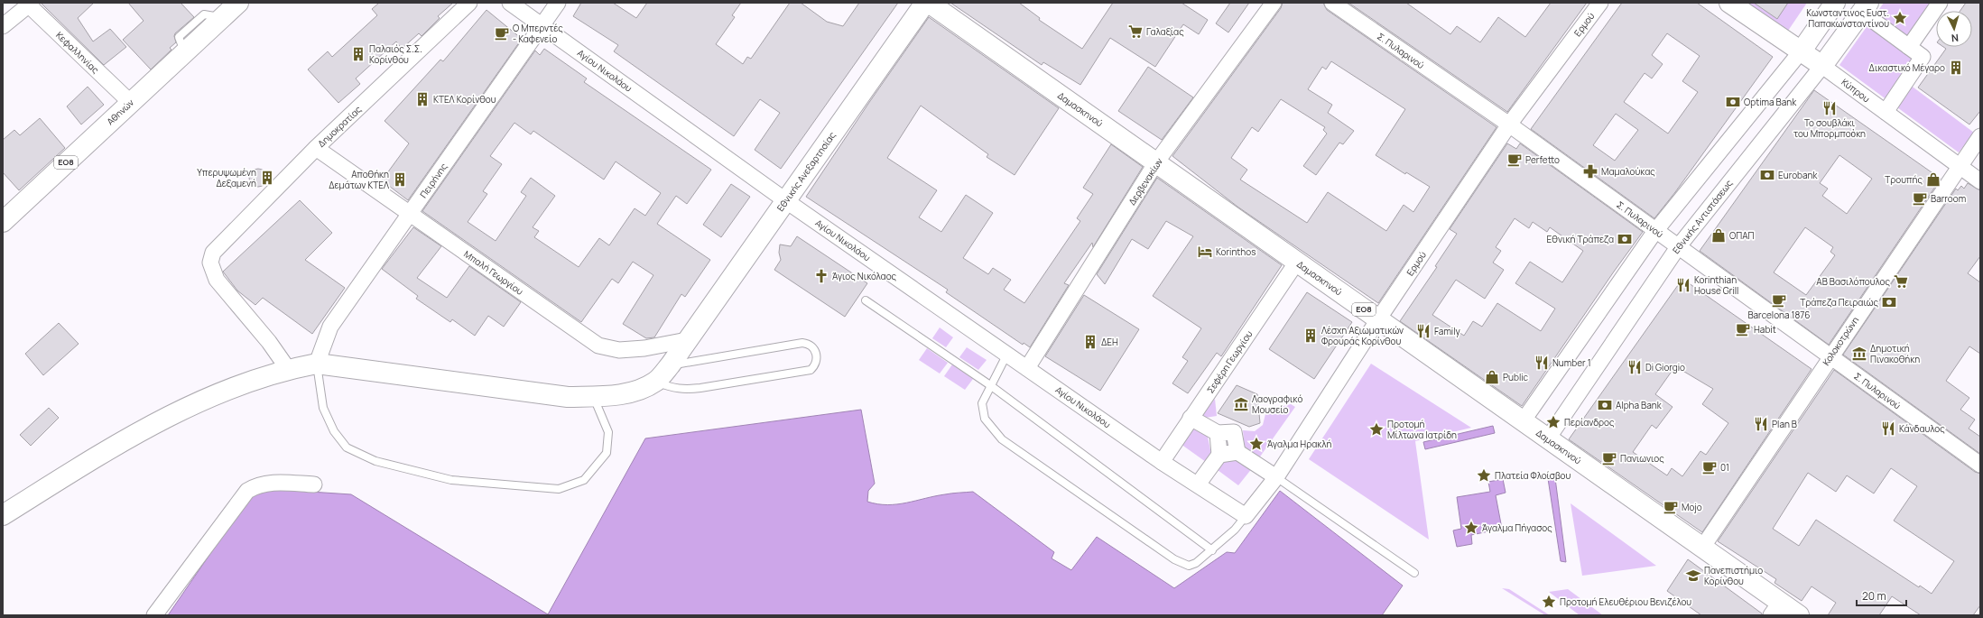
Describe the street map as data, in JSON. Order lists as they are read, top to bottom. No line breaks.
{"streets":{"street":["Ερμού","Σ. Πυλαρινού","Κεφαλληνίας","Αγίου Νικολάου","Κύπρου","Δαμασκηνού","Αθηνών","Δημοκρατίας","ΕΟ8","Εθνικής Ανεξαρτησίας","Πειρήνης","Δερβενακίων","Εθνικής Αντιστάσεως","Μπαλή Γεωργίου","Κολοκοτρώνη","Σεφέρη Γεωργίου"]},"crossings":[["Ερμού","Σ. Πυλαρινού"],["Ερμού","Αγίου Νικολάου"],["Ερμού","Δαμασκηνού"],["Σ. Πυλαρινού","Εθνικής Αντιστάσεως"],["Σ. Πυλαρινού","Κολοκοτρώνη"],["Κεφαλληνίας","Αθηνών"],["Αγίου Νικολάου","Εθνικής Ανεξαρτησίας"],["Αγίου Νικολάου","Πειρήνης"],["Αγίου Νικολάου","Δερβενακίων"],["Αγίου Νικολάου","Σεφέρη Γεωργίου"],["Κύπρου","Εθνικής Αντιστάσεως"],["Κύπρου","Κολοκοτρώνη"],["Δαμασκηνού","Δερβενακίων"],["Δαμασκηνού","Εθνικής Αντιστάσεως"],["Δαμασκηνού","Κολοκοτρώνη"],["Δαμασκηνού","Σεφέρη Γεωργίου"],["Δημοκρατίας","Μπαλή Γεωργίου"],["Εθνικής Ανεξαρτησίας","Μπαλή Γεωργίου"],["Πειρήνης","Μπαλή Γεωργίου"]],"places":{"place":["Κωνσταντινος Ευστ. Παπακωνσταντίνου","Περίανδρος","Προτομή Μίλτωνα Ιατρίδη","Άγαλμα Ηρακλή","Πλατεία Φλοίσβου","Άγαλμα Πήγασος","Προτομή Ελευθέριου Βενιζέλου"],"supermarket":["Γαλαξίας","ΑΒ Βασιλόπουλος"],"cafe":["Ο Μπερντές - Καφενείο","Perfetto","Barroom","Barcelona 1876","Habit","Πανιωνιος","01","Mojo"],"building":["Παλαιός Σ.Σ. Κορίνθου","Δικαστικό Μέγαρο","ΚΤΕΛ Κορίνθου","Υπερυψωμένη Δεξαμενή","Αποθήκη Δεμάτων ΚΤΕΛ","Λέσχη Αξιωματικών Φρουράς Κορίνθου","ΔΕΗ"],"bank":["Optima Bank","Eurobank","Εθνική Τράπεζα","Τράπεζα Πειραιώς","Alpha Bank"],"restaurant":["Το σουβλάκι του Μπορμποὀκη","Korinthian House Grill","Family","Number 1","Di Giorgio","Plan B","Κάνδαυλος"],"pharmacy":["Μαμαλούκας"],"shop":["Τρουπής","ΟΠΑΠ","Public"],"hotel":["Korinthos"],"church":["Άγιος Νικόλαος"],"museum":["Δημοτική Πινακοθήκη","Λαογραφικό Μουσείο"],"school or university":["Πανεπιστήμιο Κορίνθου"]},"scale_bar":"20 m","north":"bottom"}
